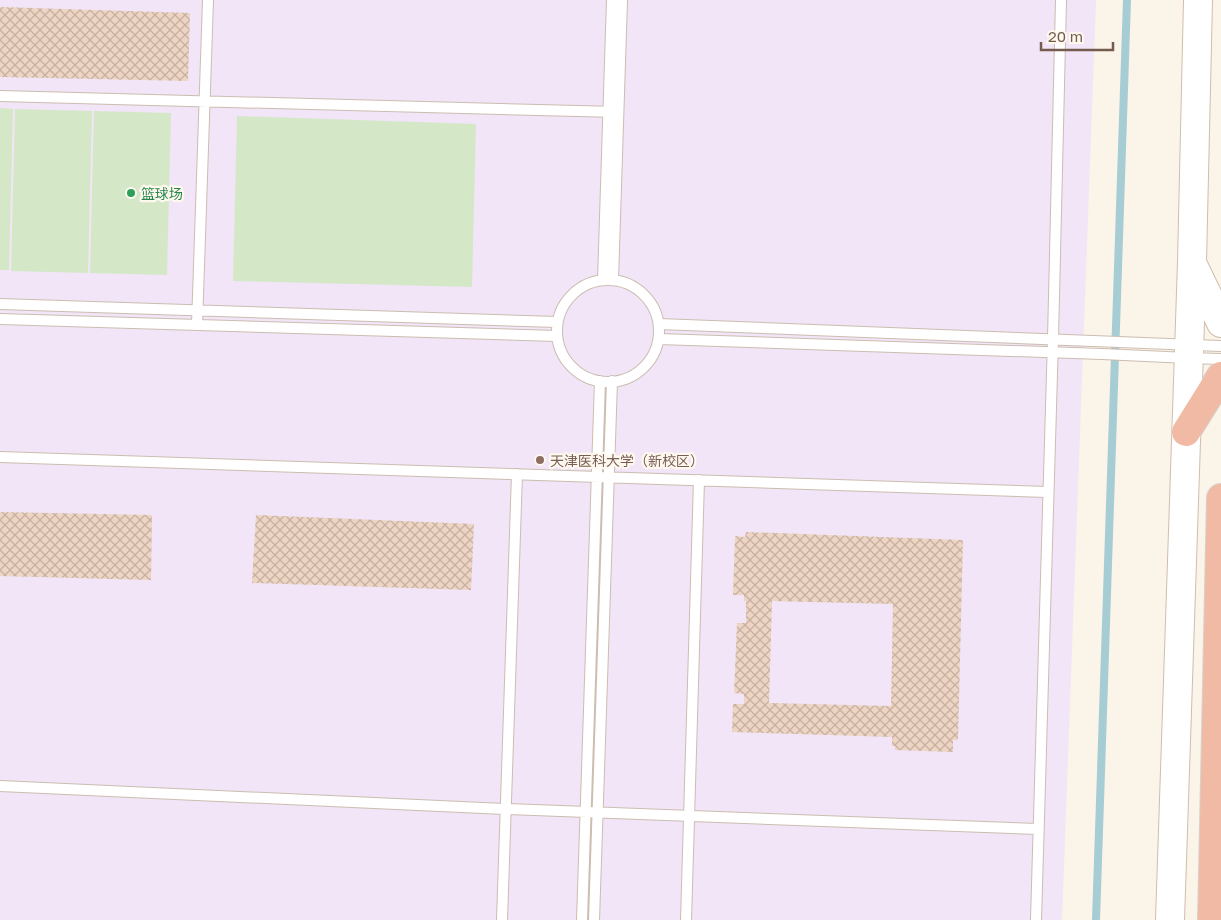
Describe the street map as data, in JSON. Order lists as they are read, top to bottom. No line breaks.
{"places":["篮球场","天津医科大学（新校区）"],"scale_bar":"20 m"}
